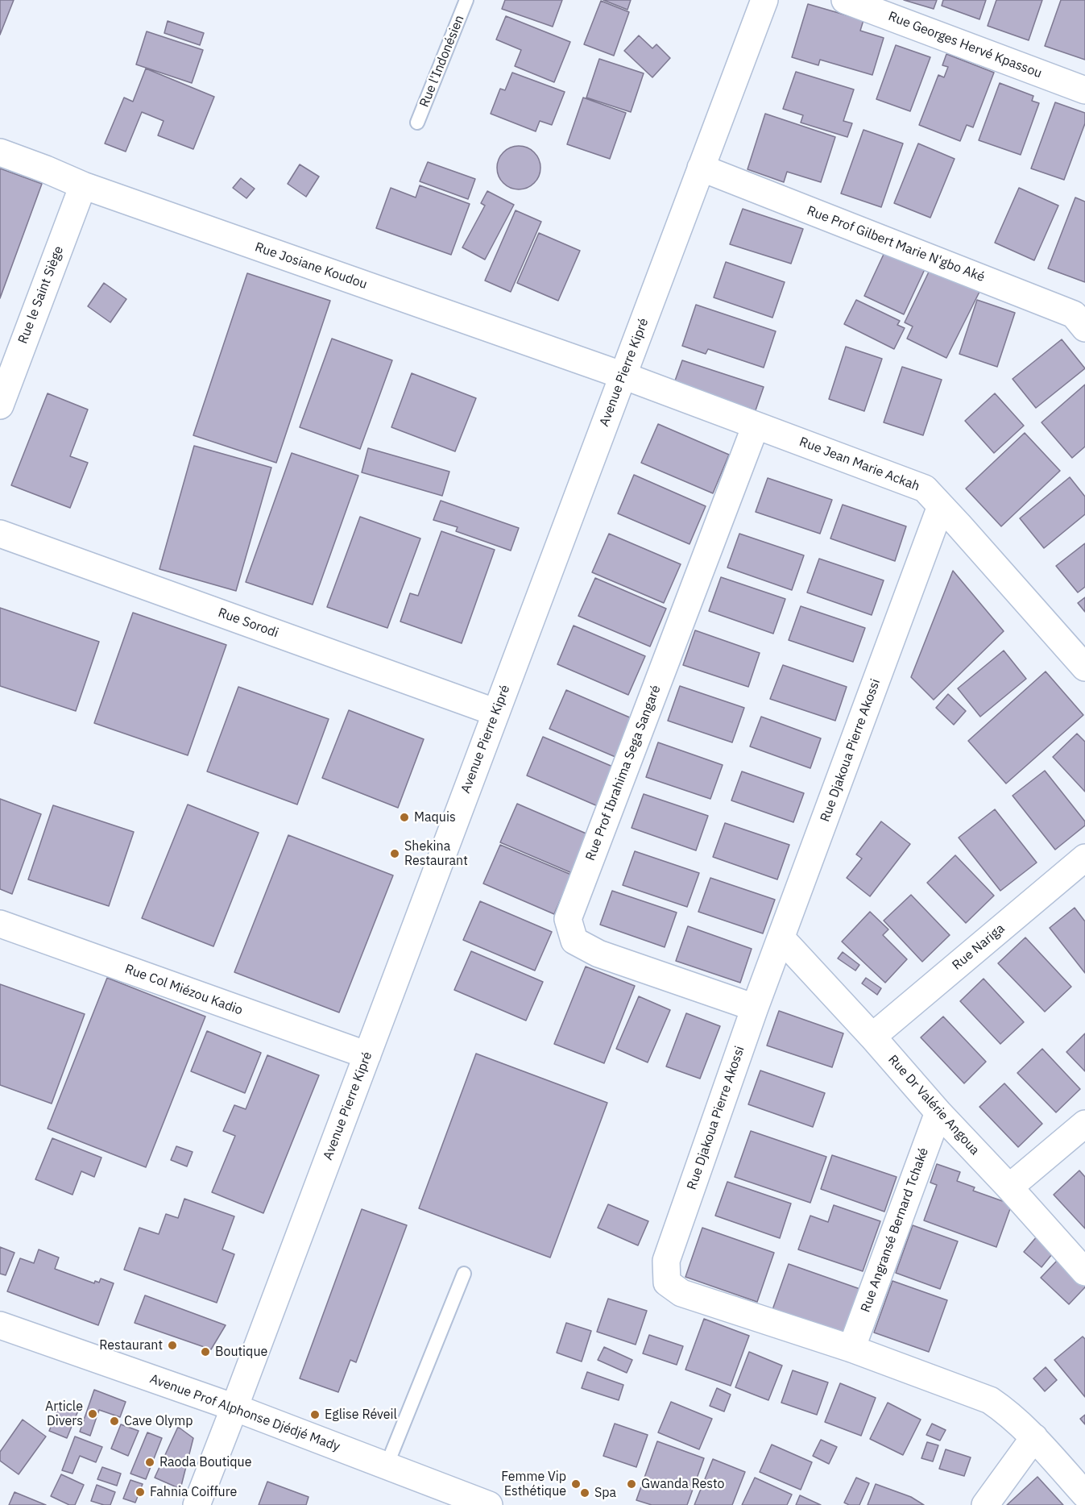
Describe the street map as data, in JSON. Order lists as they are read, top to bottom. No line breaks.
{"streets":{"street":["Rue Georges Hervé Kpassou","Rue Prof Gilbert Marie N'gbo Aké","Rue Josiane Koudou","Rue le Saint Siège","Avenue Pierre Kipré","Rue Jean Marie Ackah","Rue Sorodi","Rue Djakoua Pierre Akossi","Rue Prof Ibrahima Sega Sangaré","Rue Nariga","Rue Col Miézou Kadio","Rue Dr Valérie Angoua","Rue Angransé Bernard Tchaké","Avenue Prof Alphonse Djédjé Mady"],"lane":["Rue l'Indonésien"]},"crossings":[["Rue Prof Gilbert Marie N'gbo Aké","Avenue Pierre Kipré"],["Rue Josiane Koudou","Rue le Saint Siège"],["Rue Josiane Koudou","Avenue Pierre Kipré"],["Rue Josiane Koudou","Rue Jean Marie Ackah"],["Avenue Pierre Kipré","Rue Jean Marie Ackah"],["Avenue Pierre Kipré","Rue Sorodi"],["Avenue Pierre Kipré","Rue Col Miézou Kadio"],["Avenue Pierre Kipré","Avenue Prof Alphonse Djédjé Mady"],["Rue Jean Marie Ackah","Rue Djakoua Pierre Akossi"],["Rue Jean Marie Ackah","Rue Prof Ibrahima Sega Sangaré"],["Rue Djakoua Pierre Akossi","Rue Prof Ibrahima Sega Sangaré"],["Rue Djakoua Pierre Akossi","Rue Dr Valérie Angoua"],["Rue Djakoua Pierre Akossi","Rue Angransé Bernard Tchaké"],["Rue Nariga","Rue Dr Valérie Angoua"],["Rue Dr Valérie Angoua","Rue Angransé Bernard Tchaké"]],"places":["Maquis","Shekina Restaurant","Restaurant","Boutique","Article Divers","Eglise Réveil","Cave Olymp","Raoda Boutique","Femme Vip Esthétique","Gwanda Resto","Fahnia Coiffure","Spa"]}
